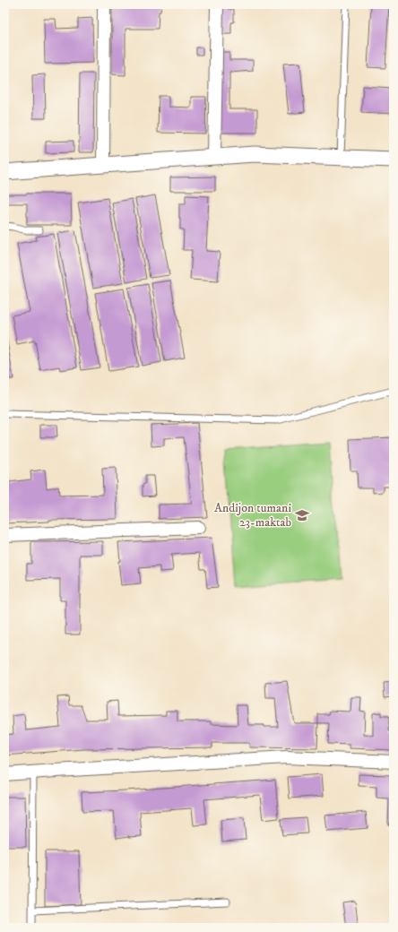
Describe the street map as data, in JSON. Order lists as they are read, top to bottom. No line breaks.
{"places":{"school or university":["Andijon tumani 23-maktab"]}}
